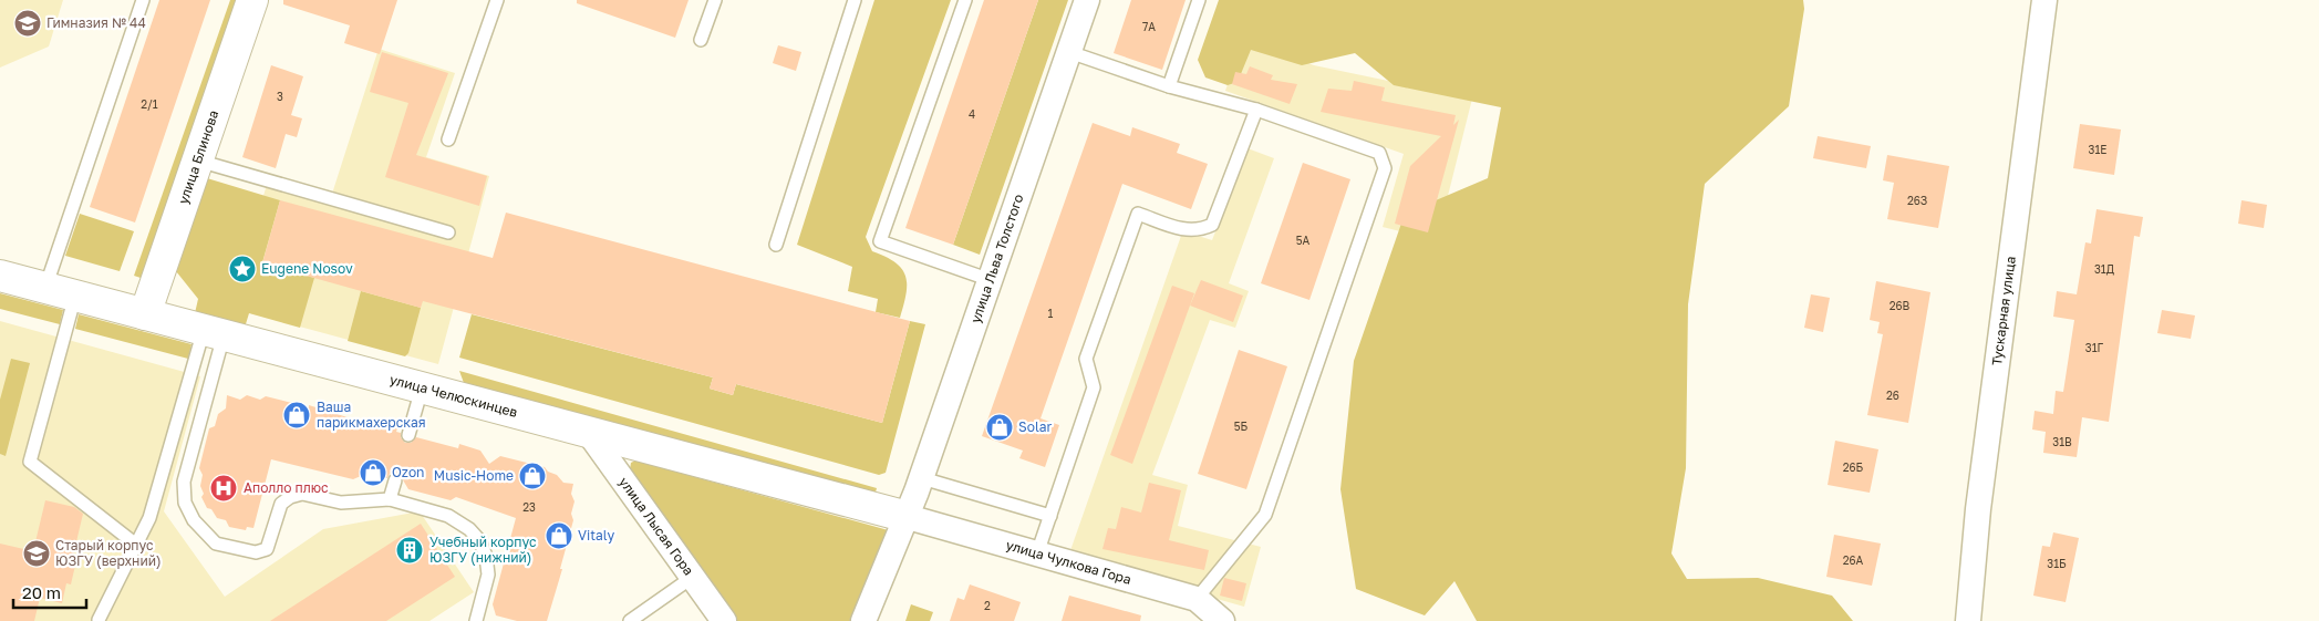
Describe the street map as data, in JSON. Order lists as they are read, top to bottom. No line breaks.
{"streets":{"street":["улица Блинова","улица Льва Толстого","Тускарная улица","улица Челюскинцев","улица Лысая Гора","улица Чулкова Гора"]},"crossings":[["улица Блинова","улица Челюскинцев"],["улица Льва Толстого","улица Челюскинцев"],["улица Льва Толстого","улица Чулкова Гора"],["улица Челюскинцев","улица Лысая Гора"],["улица Челюскинцев","улица Чулкова Гора"]],"places":{"school or university":["Гимназия № 44","Старый корпус ЮЗГУ (верхний)"],"place":["Eugene Nosov"],"shop":["Ваша парикмахерская","Solar","Ozon","Music-Home","Vitaly"],"hospital":["Аполло плюс"],"building":["Учебный корпус ЮЗГУ (нижний)"]},"house_numbers":["7А","3","2/1","4","31Е","26З","5А","31Д","26В","1","31Г","26","5Б","31В","26Б","23","26А","31Б","2"],"scale_bar":"20 m"}
